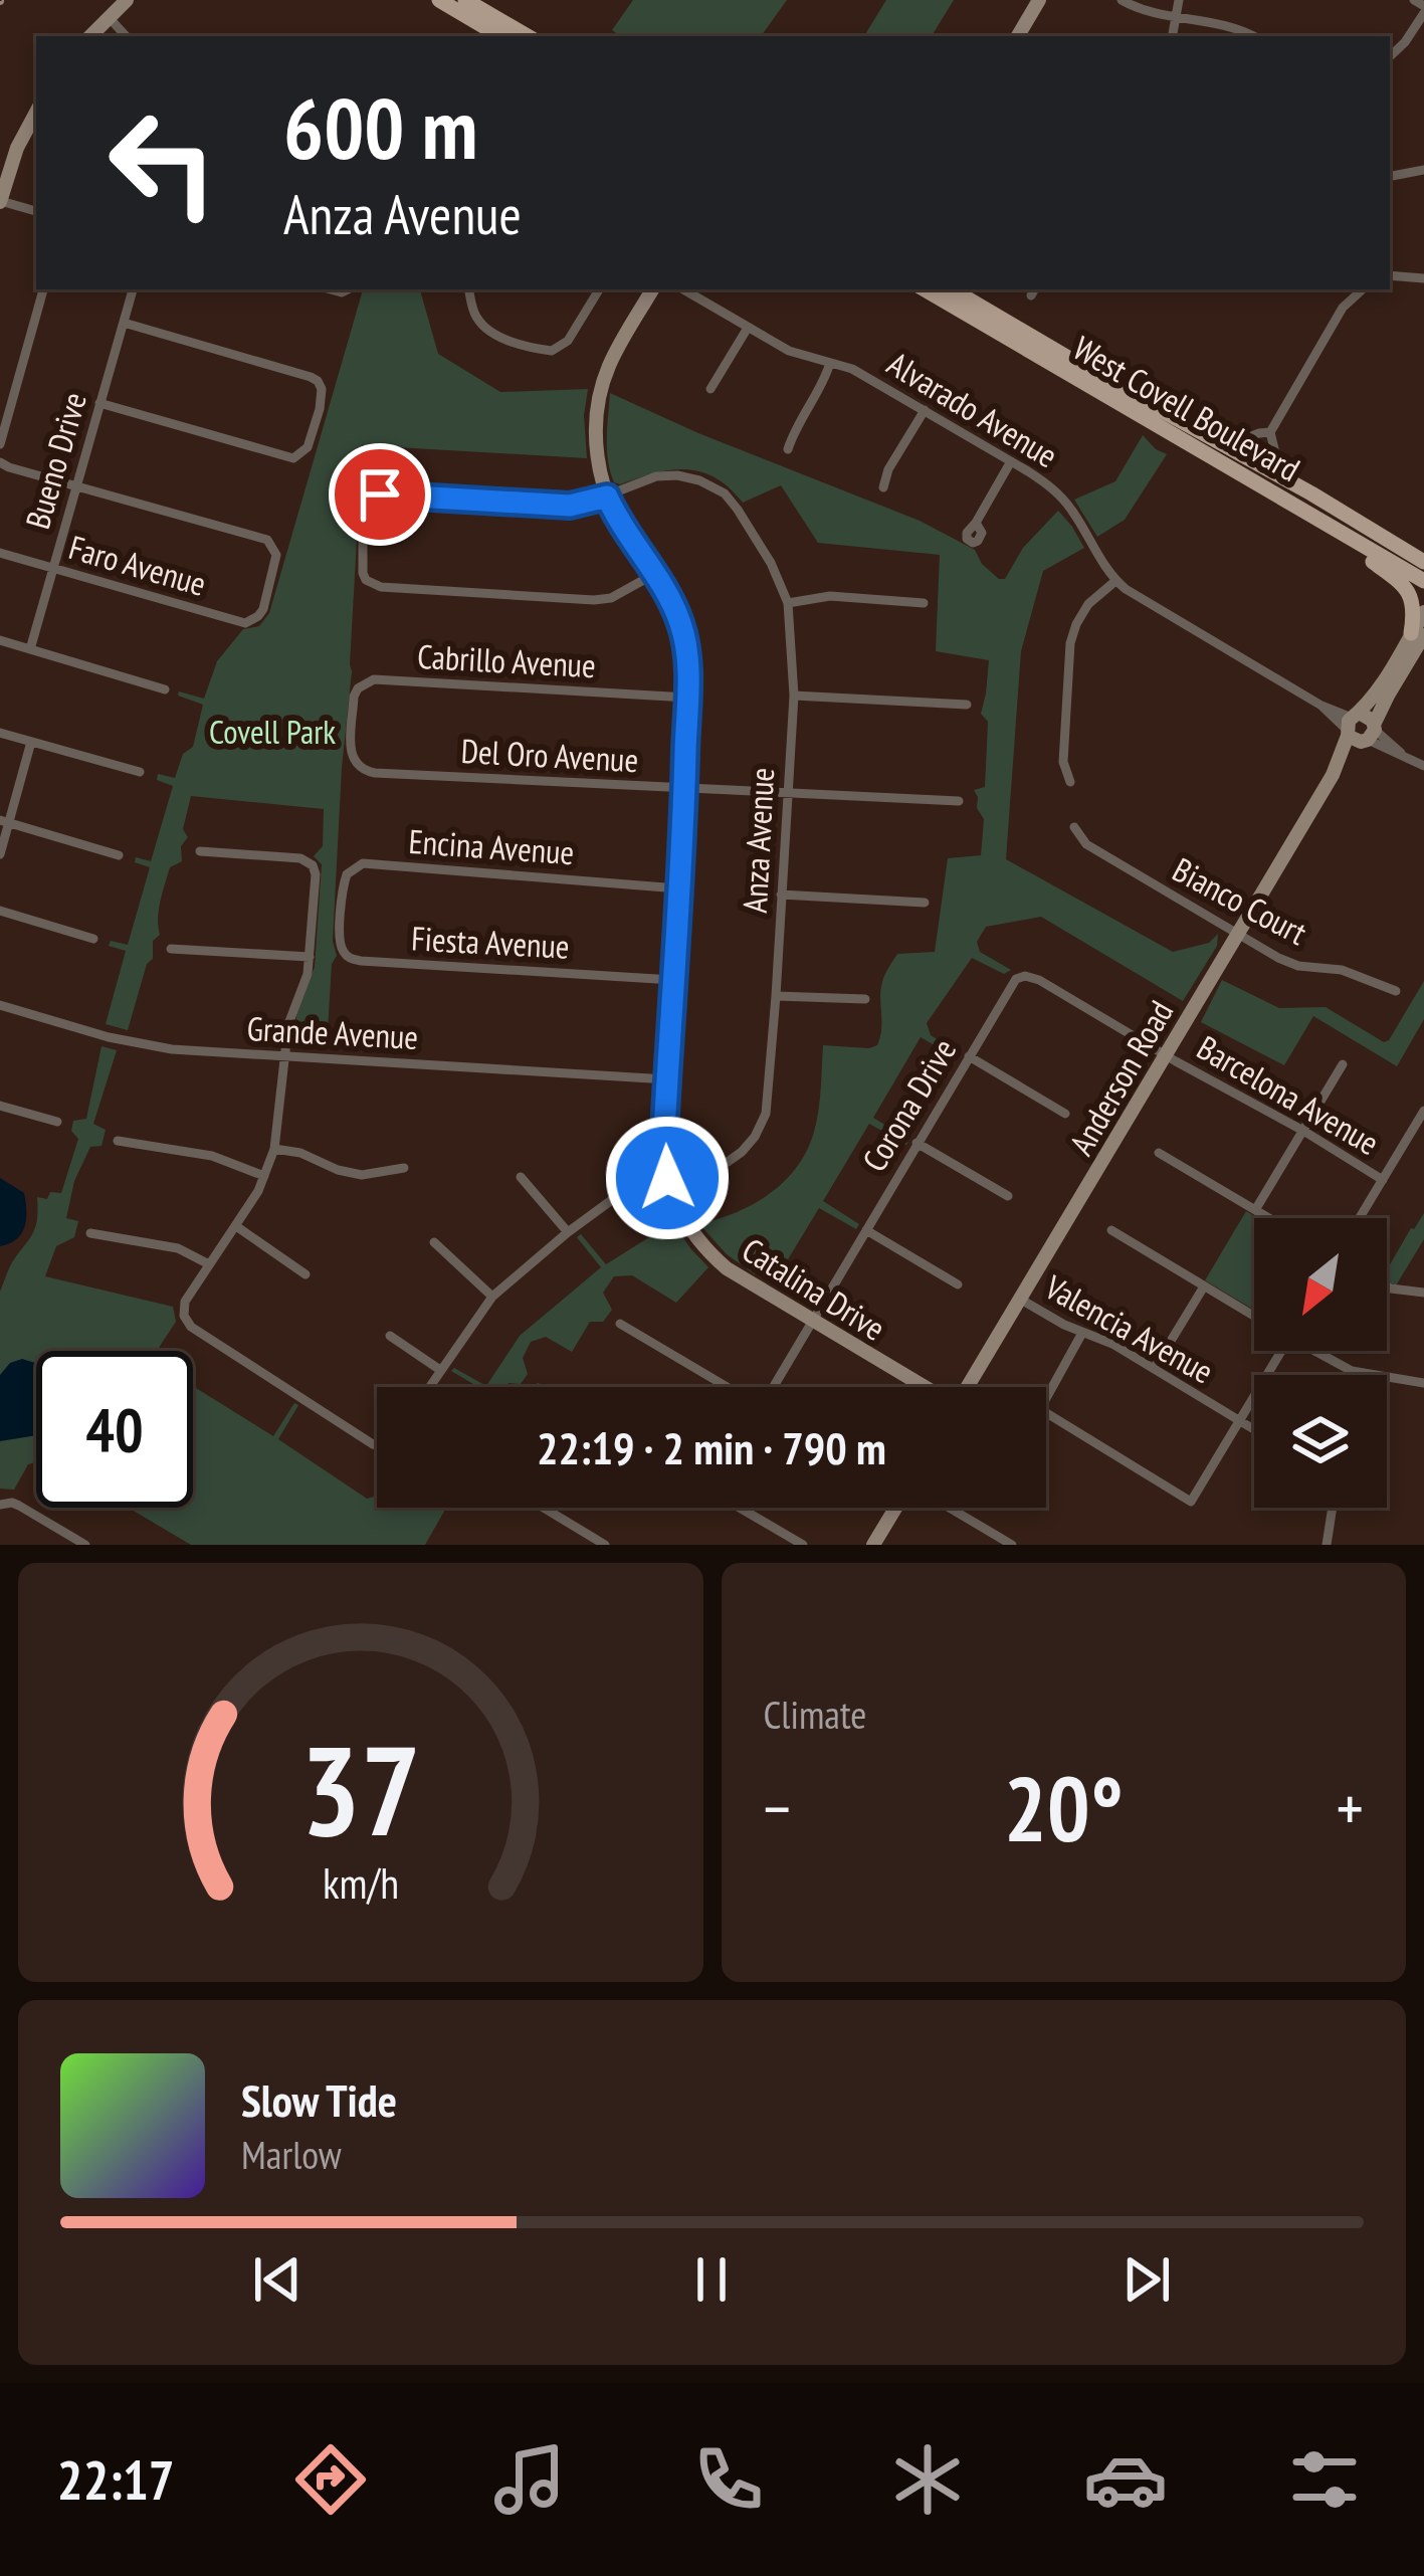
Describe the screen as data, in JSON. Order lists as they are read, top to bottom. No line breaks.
{"streets":{"main road":["West Covell Boulevard"],"street":["Alvarado Avenue","Bueno Drive","Faro Avenue","Cabrillo Avenue","Del Oro Avenue","Anza Avenue","Encina Avenue","Bianco Court","Fiesta Avenue","Grande Avenue","Anderson Road","Barcelona Avenue","Corona Drive","Catalina Drive","Valencia Avenue"]},"crossings":[["Alvarado Avenue","Anderson Road"],["Bueno Drive","Faro Avenue"],["Cabrillo Avenue","Del Oro Avenue"],["Cabrillo Avenue","Catalina Drive"],["Del Oro Avenue","Anza Avenue"],["Del Oro Avenue","Catalina Drive"],["Anza Avenue","Catalina Drive"],["Encina Avenue","Fiesta Avenue"],["Encina Avenue","Catalina Drive"],["Bianco Court","Anderson Road"],["Fiesta Avenue","Catalina Drive"],["Grande Avenue","Catalina Drive"],["Anderson Road","Barcelona Avenue"],["Anderson Road","Corona Drive"],["Anderson Road","Valencia Avenue"],["Barcelona Avenue","Corona Drive"],["Corona Drive","Catalina Drive"]],"parks":["Covell Park"],"north":"bottom left","page":{"turn":["600 m","Anza Avenue"],"limit":"40","trip":"22:19 · 2 min · 790 m","tile":"Climate","heat":["−","20°","+"],"song":["Slow Tide","Marlow"],"tabs":"22:17","gauge":["37","km/h"]}}
